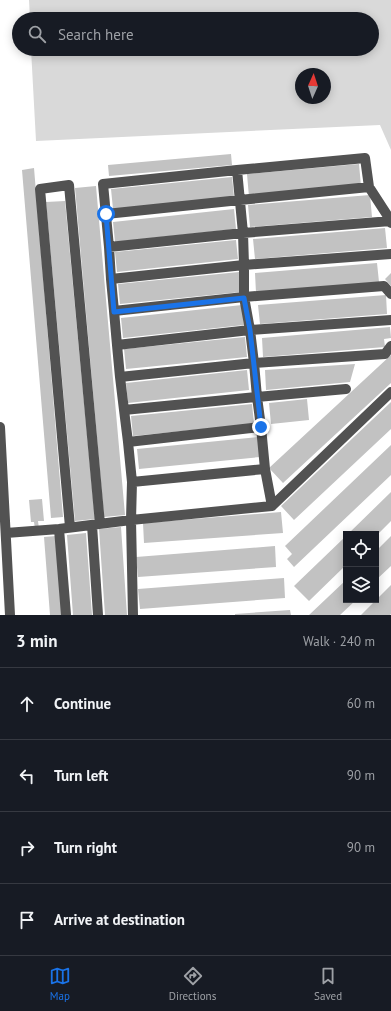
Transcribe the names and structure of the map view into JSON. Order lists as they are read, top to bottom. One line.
{"north":"top","page":{"search":"Search here","heading":["3 min","Walk · 240 m"],"list":[["Continue","60 m"],["Turn left","90 m"],["Turn right","90 m"],"Arrive at destination"],"nav":["Map","Directions","Saved"]}}
